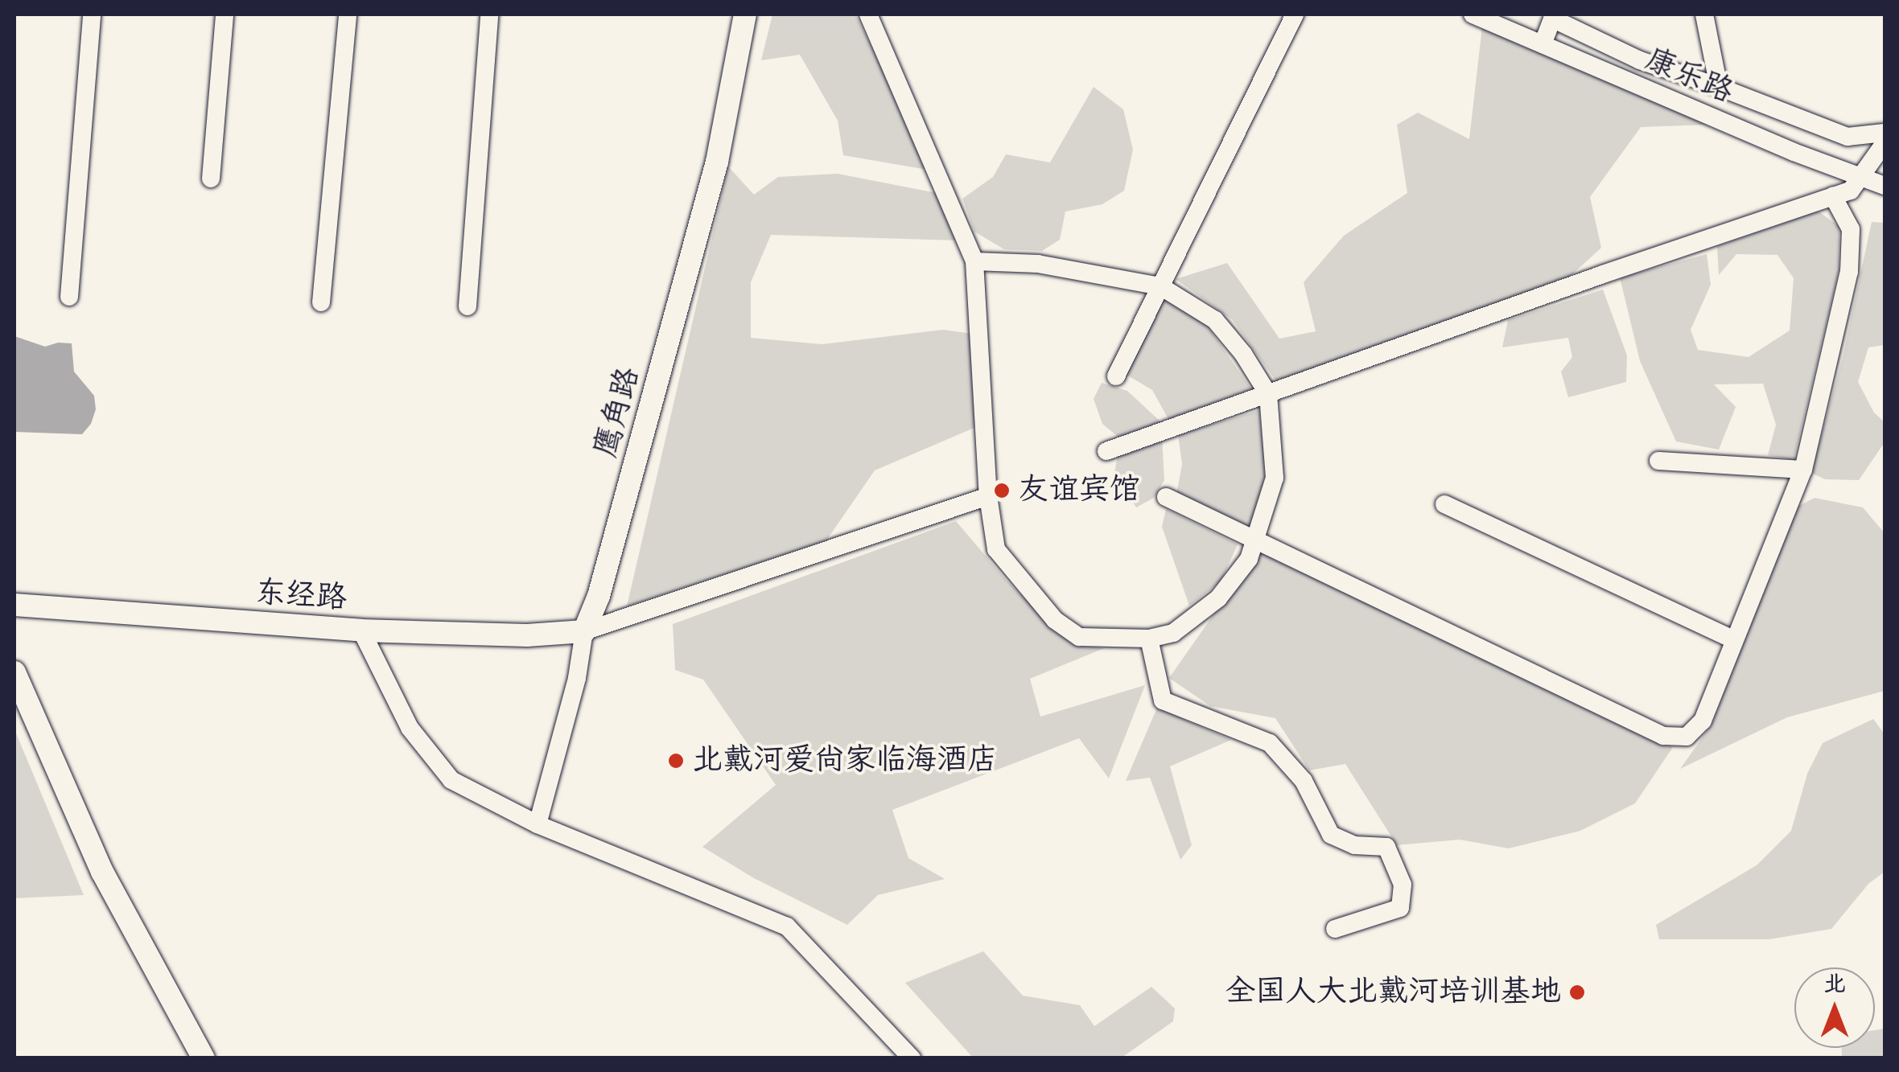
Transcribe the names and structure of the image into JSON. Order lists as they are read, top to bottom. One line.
{"streets":{"main road":["鹰角路","东经路"],"street":["康乐路"]},"crossings":[["鹰角路","东经路"]],"places":["友谊宾馆","北戴河爱尚家临海酒店","全国人大北戴河培训基地"],"north":"top"}
